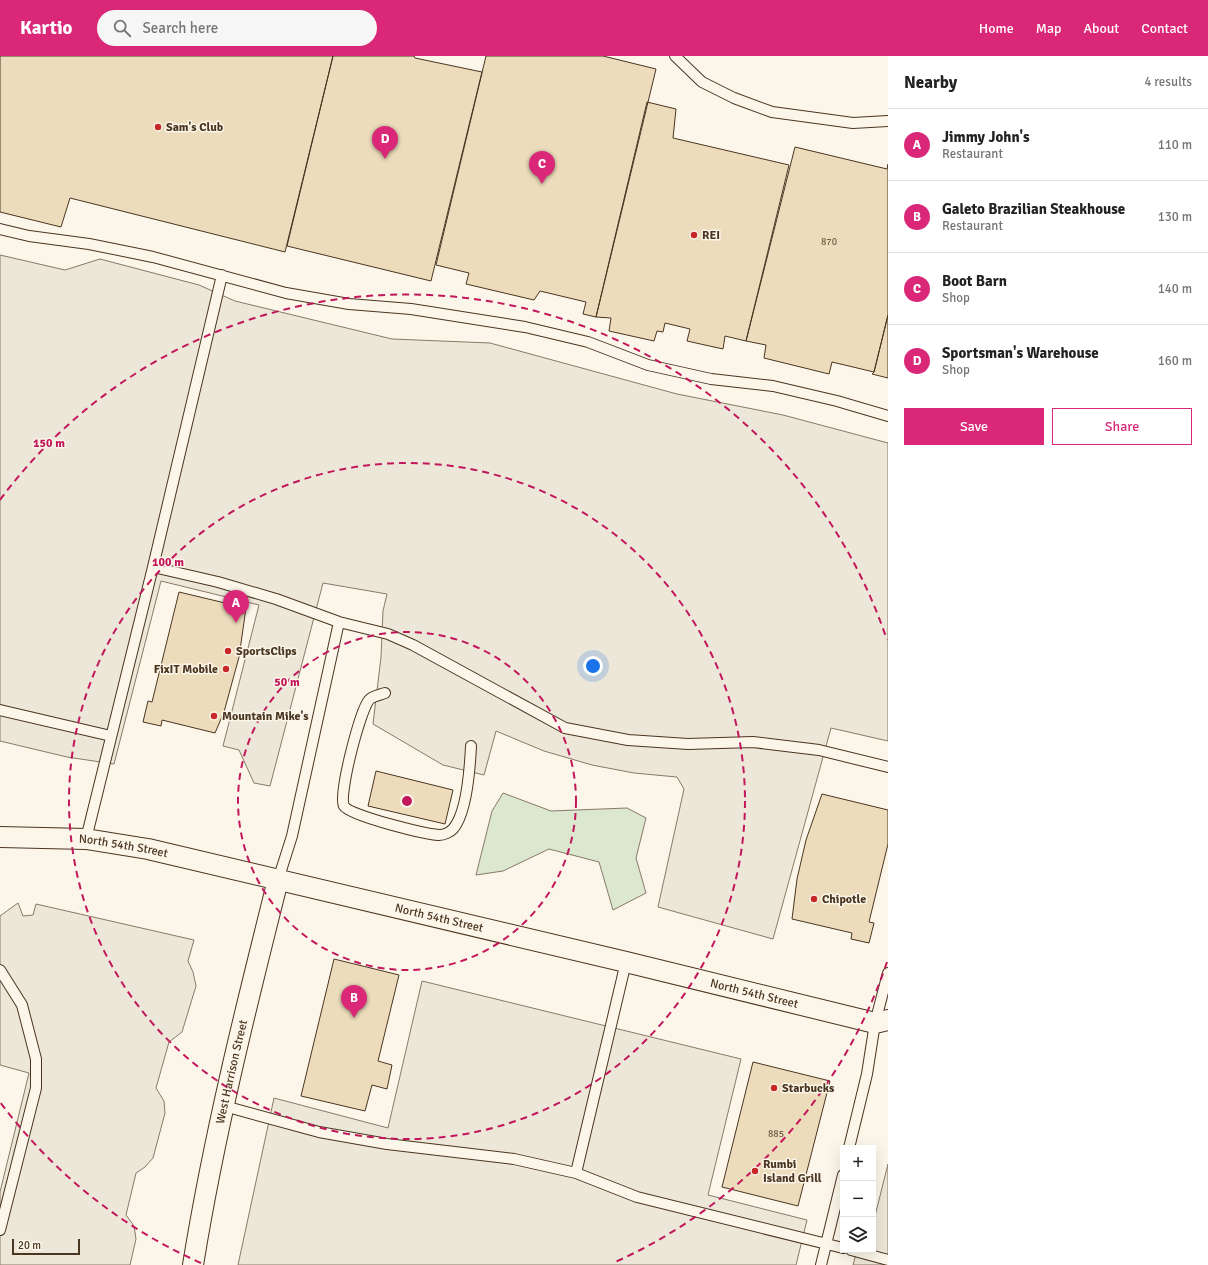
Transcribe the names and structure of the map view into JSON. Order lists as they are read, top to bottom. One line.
{"streets":{"street":["North 54th Street","West Harrison Street"]},"crossings":[["North 54th Street","West Harrison Street"]],"places":["Sam's Club","REI","SportsClips","FixIT Mobile","Mountain Mike's","Chipotle","Starbucks","Rumbi Island Grill"],"house_numbers":["870","885"],"scale_bar":"20 m","page":{"header":"Kartio","search":"Search here","nav":["Home","Map","About","Contact"],"heading":["Nearby","4 results"],"list":[{"mark":"A","name":"Jimmy John's","note":"Restaurant","value":"110 m"},{"mark":"B","name":"Galeto Brazilian Steakhouse","note":"Restaurant","value":"130 m"},{"mark":"C","name":"Boot Barn","note":"Shop","value":"140 m"},{"mark":"D","name":"Sportsman's Warehouse","note":"Shop","value":"160 m"}],"pins":["D","C","A","B"],"buttons":["Save","Share"],"map_buttons":["+","−"],"scale":"20 m"},"rings":["150 m","100 m","50 m"]}
